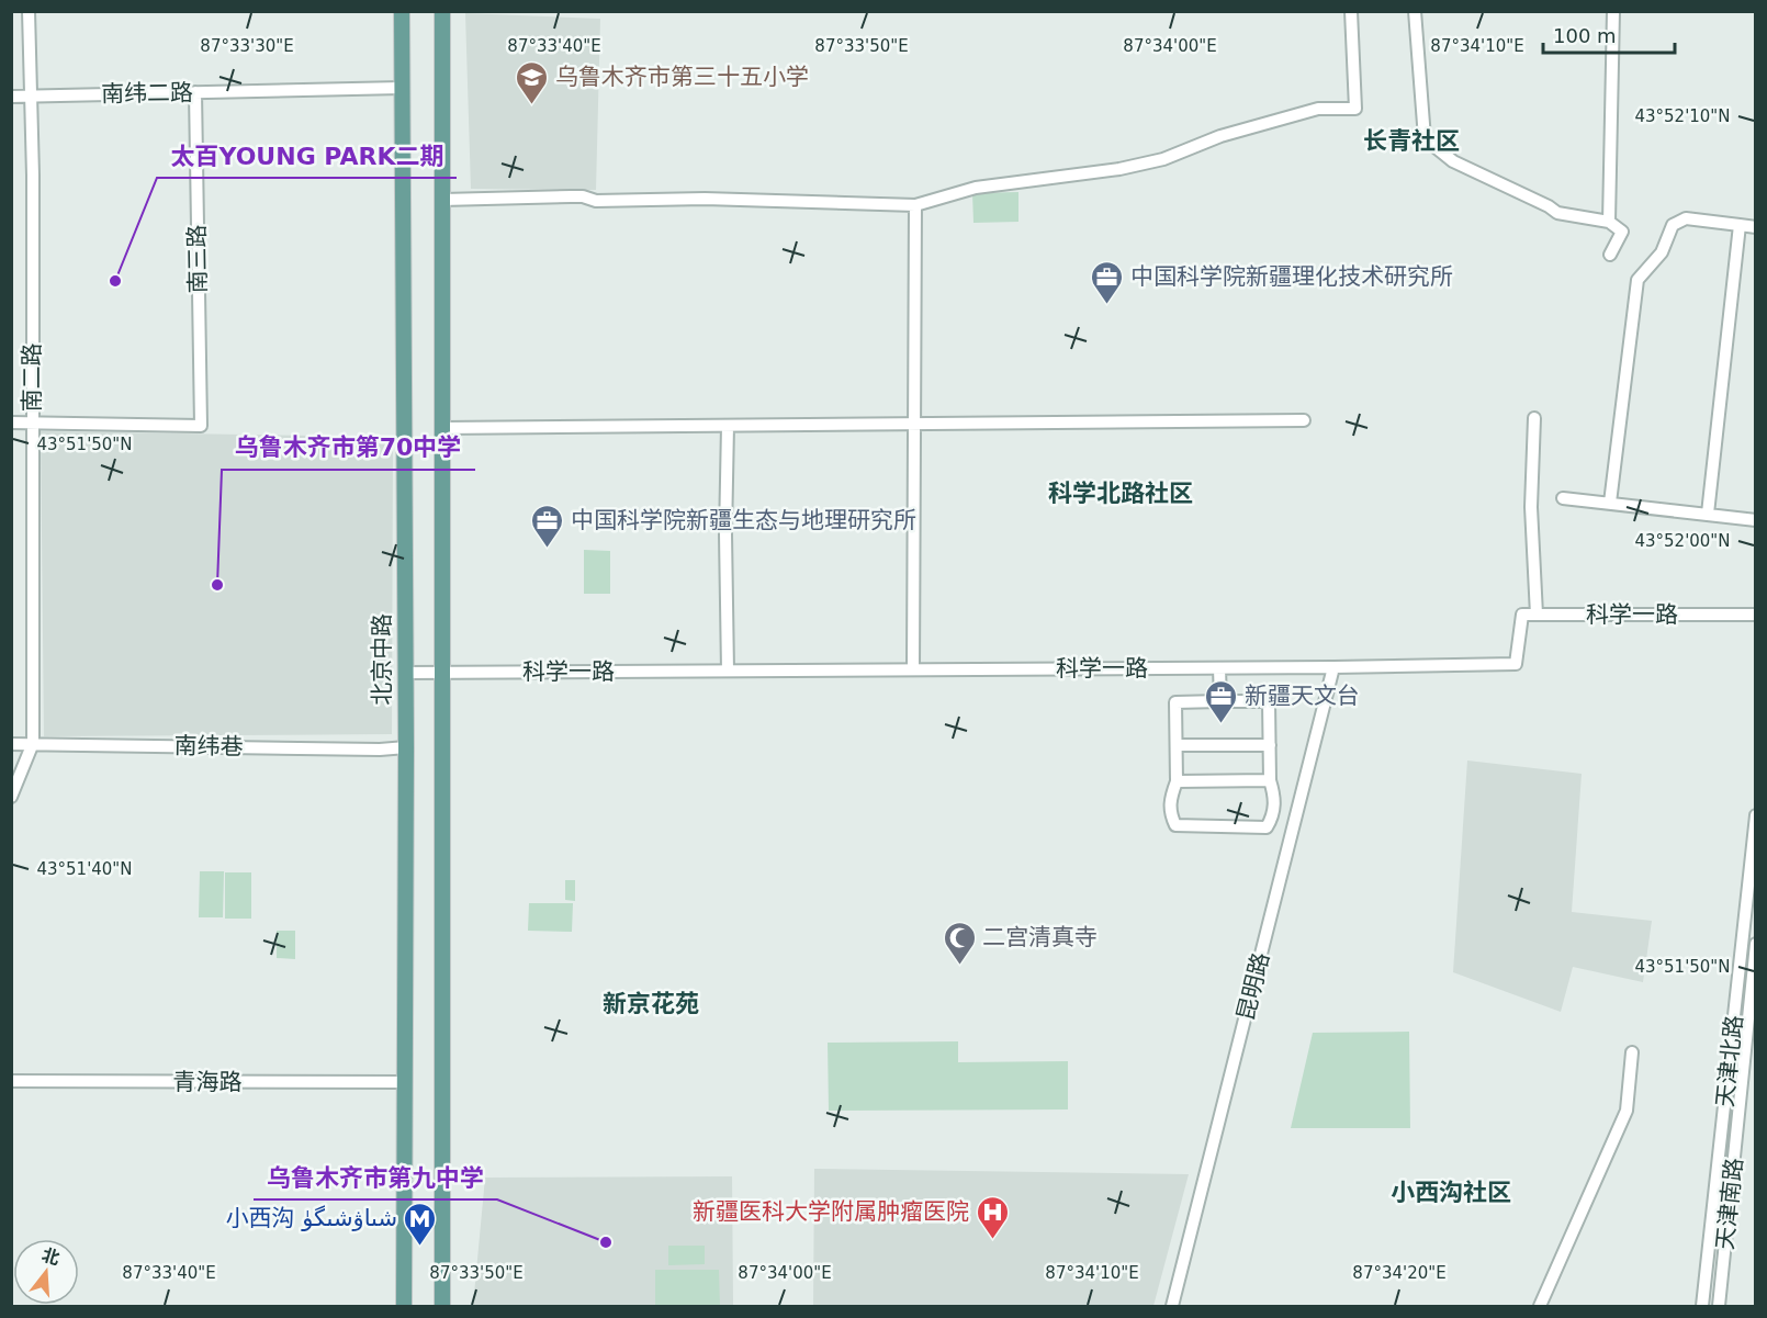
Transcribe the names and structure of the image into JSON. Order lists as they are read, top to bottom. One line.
{"streets":{"main road":["北京中路"],"street":["南纬二路","南三路","南二路","科学一路","南纬巷","昆明路","天津北路","青海路","天津南路"]},"crossings":[["南纬二路","南三路"],["南纬二路","南二路"],["南纬二路","北京中路"],["南三路","南二路"],["南二路","南纬巷"],["科学一路","北京中路"],["科学一路","昆明路"],["北京中路","南纬巷"],["北京中路","青海路"],["天津北路","天津南路"]],"districts":["长青社区","科学北路社区","新京花苑","小西沟社区"],"places":{"school or university":["乌鲁木齐市第三十五小学"],"other":["太百YOUNG PARK二期","乌鲁木齐市第70中学","乌鲁木齐市第九中学"],"office":["中国科学院新疆理化技术研究所","中国科学院新疆生态与地理研究所","新疆天文台"],"mosque":["二宫清真寺"],"hospital":["新疆医科大学附属肿瘤医院"],"metro station":["小西沟 شىاۋشىگۈ"]},"scale_bar":"100 m","north":"top","coordinates":["87°33'30\"E","87°33'40\"E","87°33'50\"E","87°34'00\"E","87°34'10\"E","43°52'10\"N","43°51'50\"N","43°52'00\"N","43°51'40\"N","87°34'20\"E"]}
